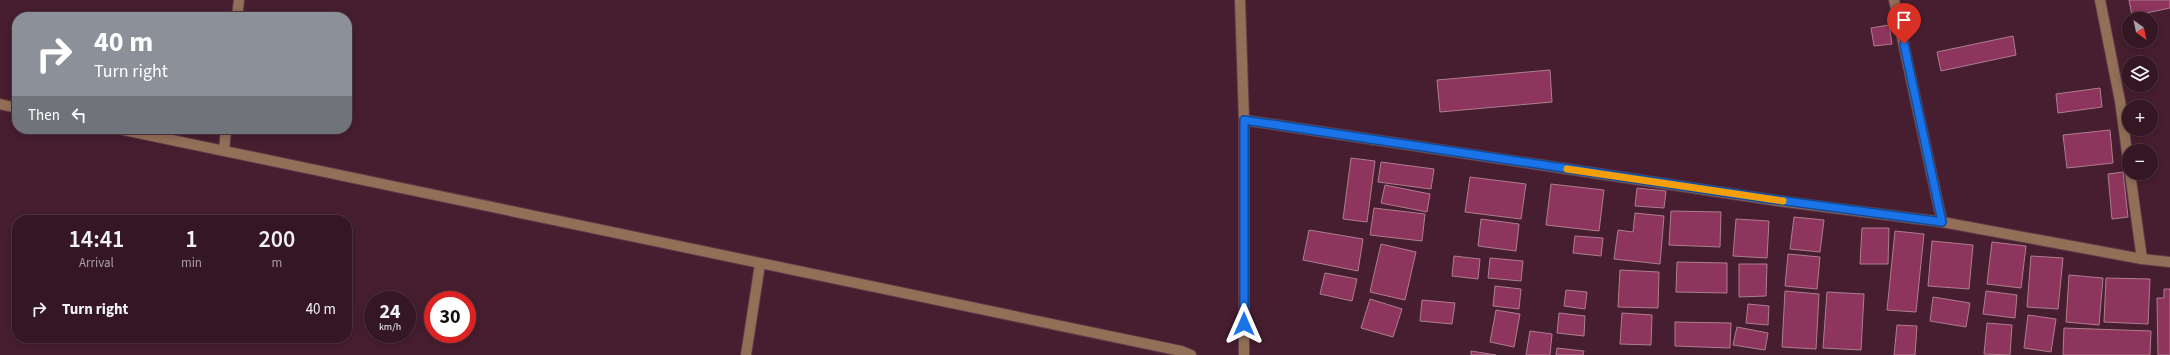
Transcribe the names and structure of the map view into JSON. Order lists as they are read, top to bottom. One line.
{"north":"bottom right","page":{"map_buttons":["+","−"],"turn":["40 m","Turn right"],"then":"Then","eta":["14:41","Arrival","1","min","200","m"],"list":[{"name":"Turn right","value":"40 m"}],"speed":"24 km/h","limit":"30"}}
